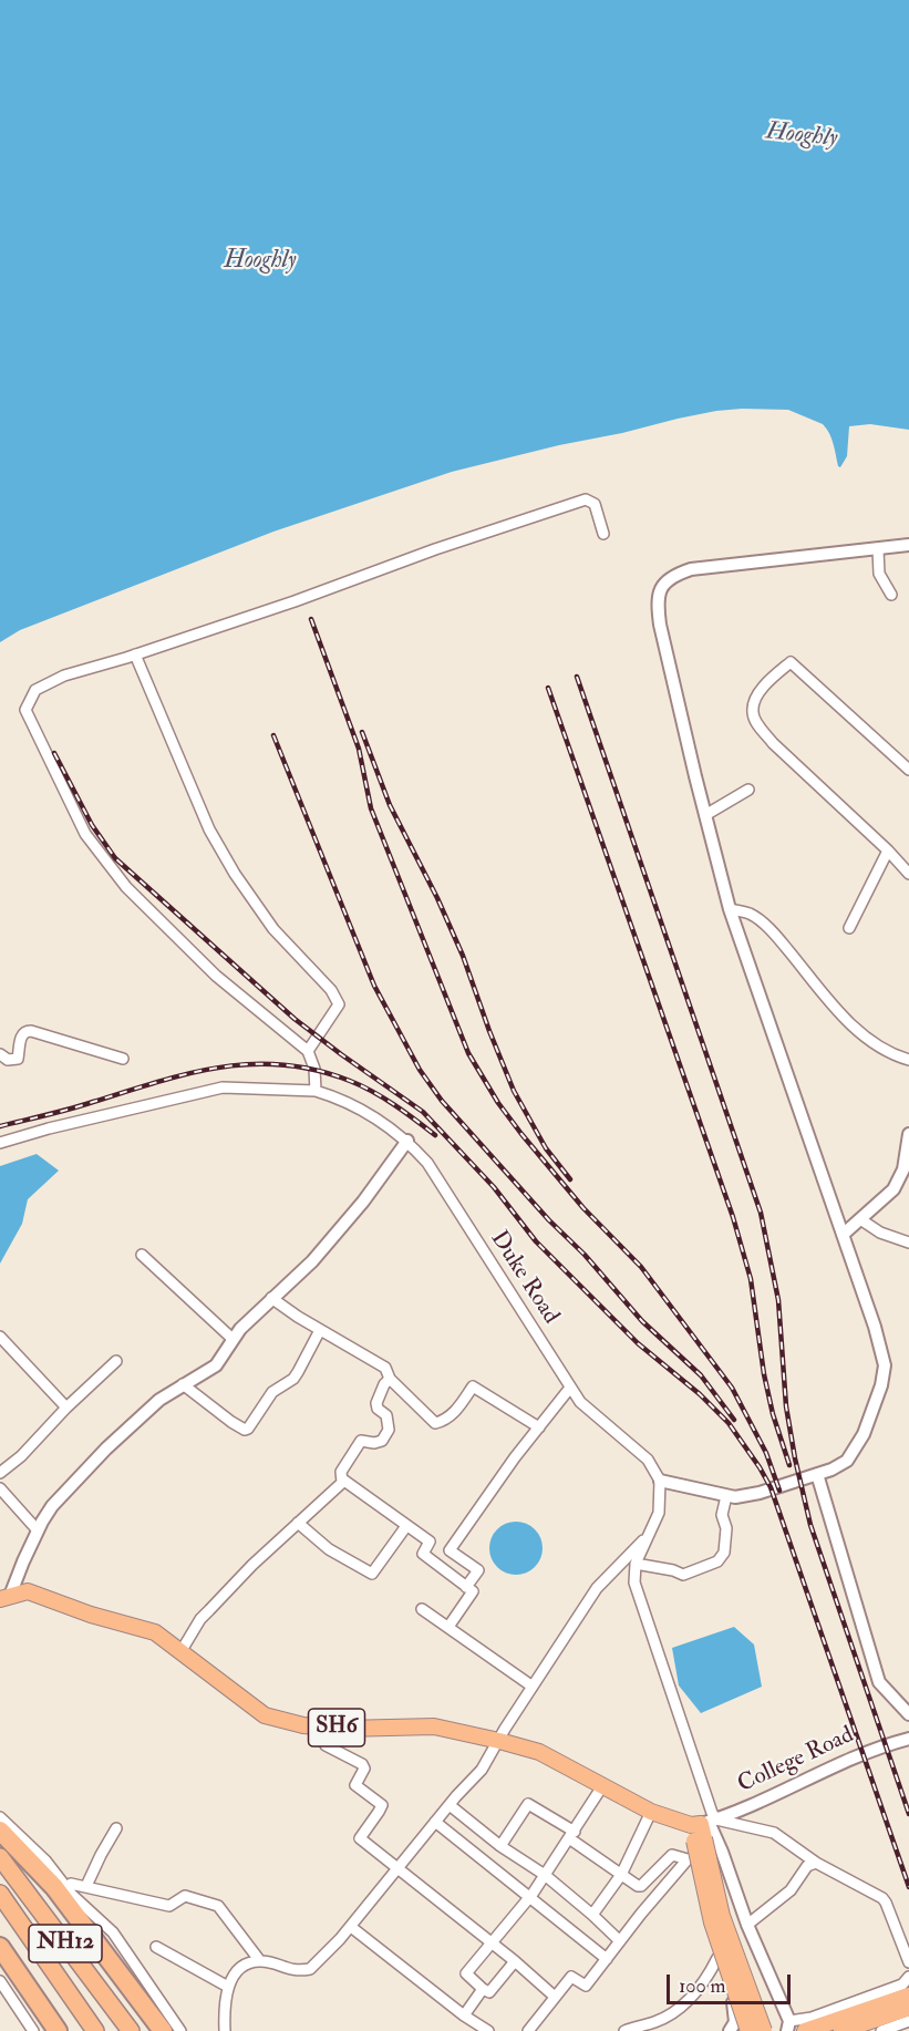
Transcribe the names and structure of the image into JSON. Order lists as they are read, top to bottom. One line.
{"streets":{"highway":["NH12"],"main road":["SH6"],"street":["Duke Road","College Road"]},"crossings":[["SH6","College Road"]],"water":["Hooghly"],"scale_bar":"100 m"}
